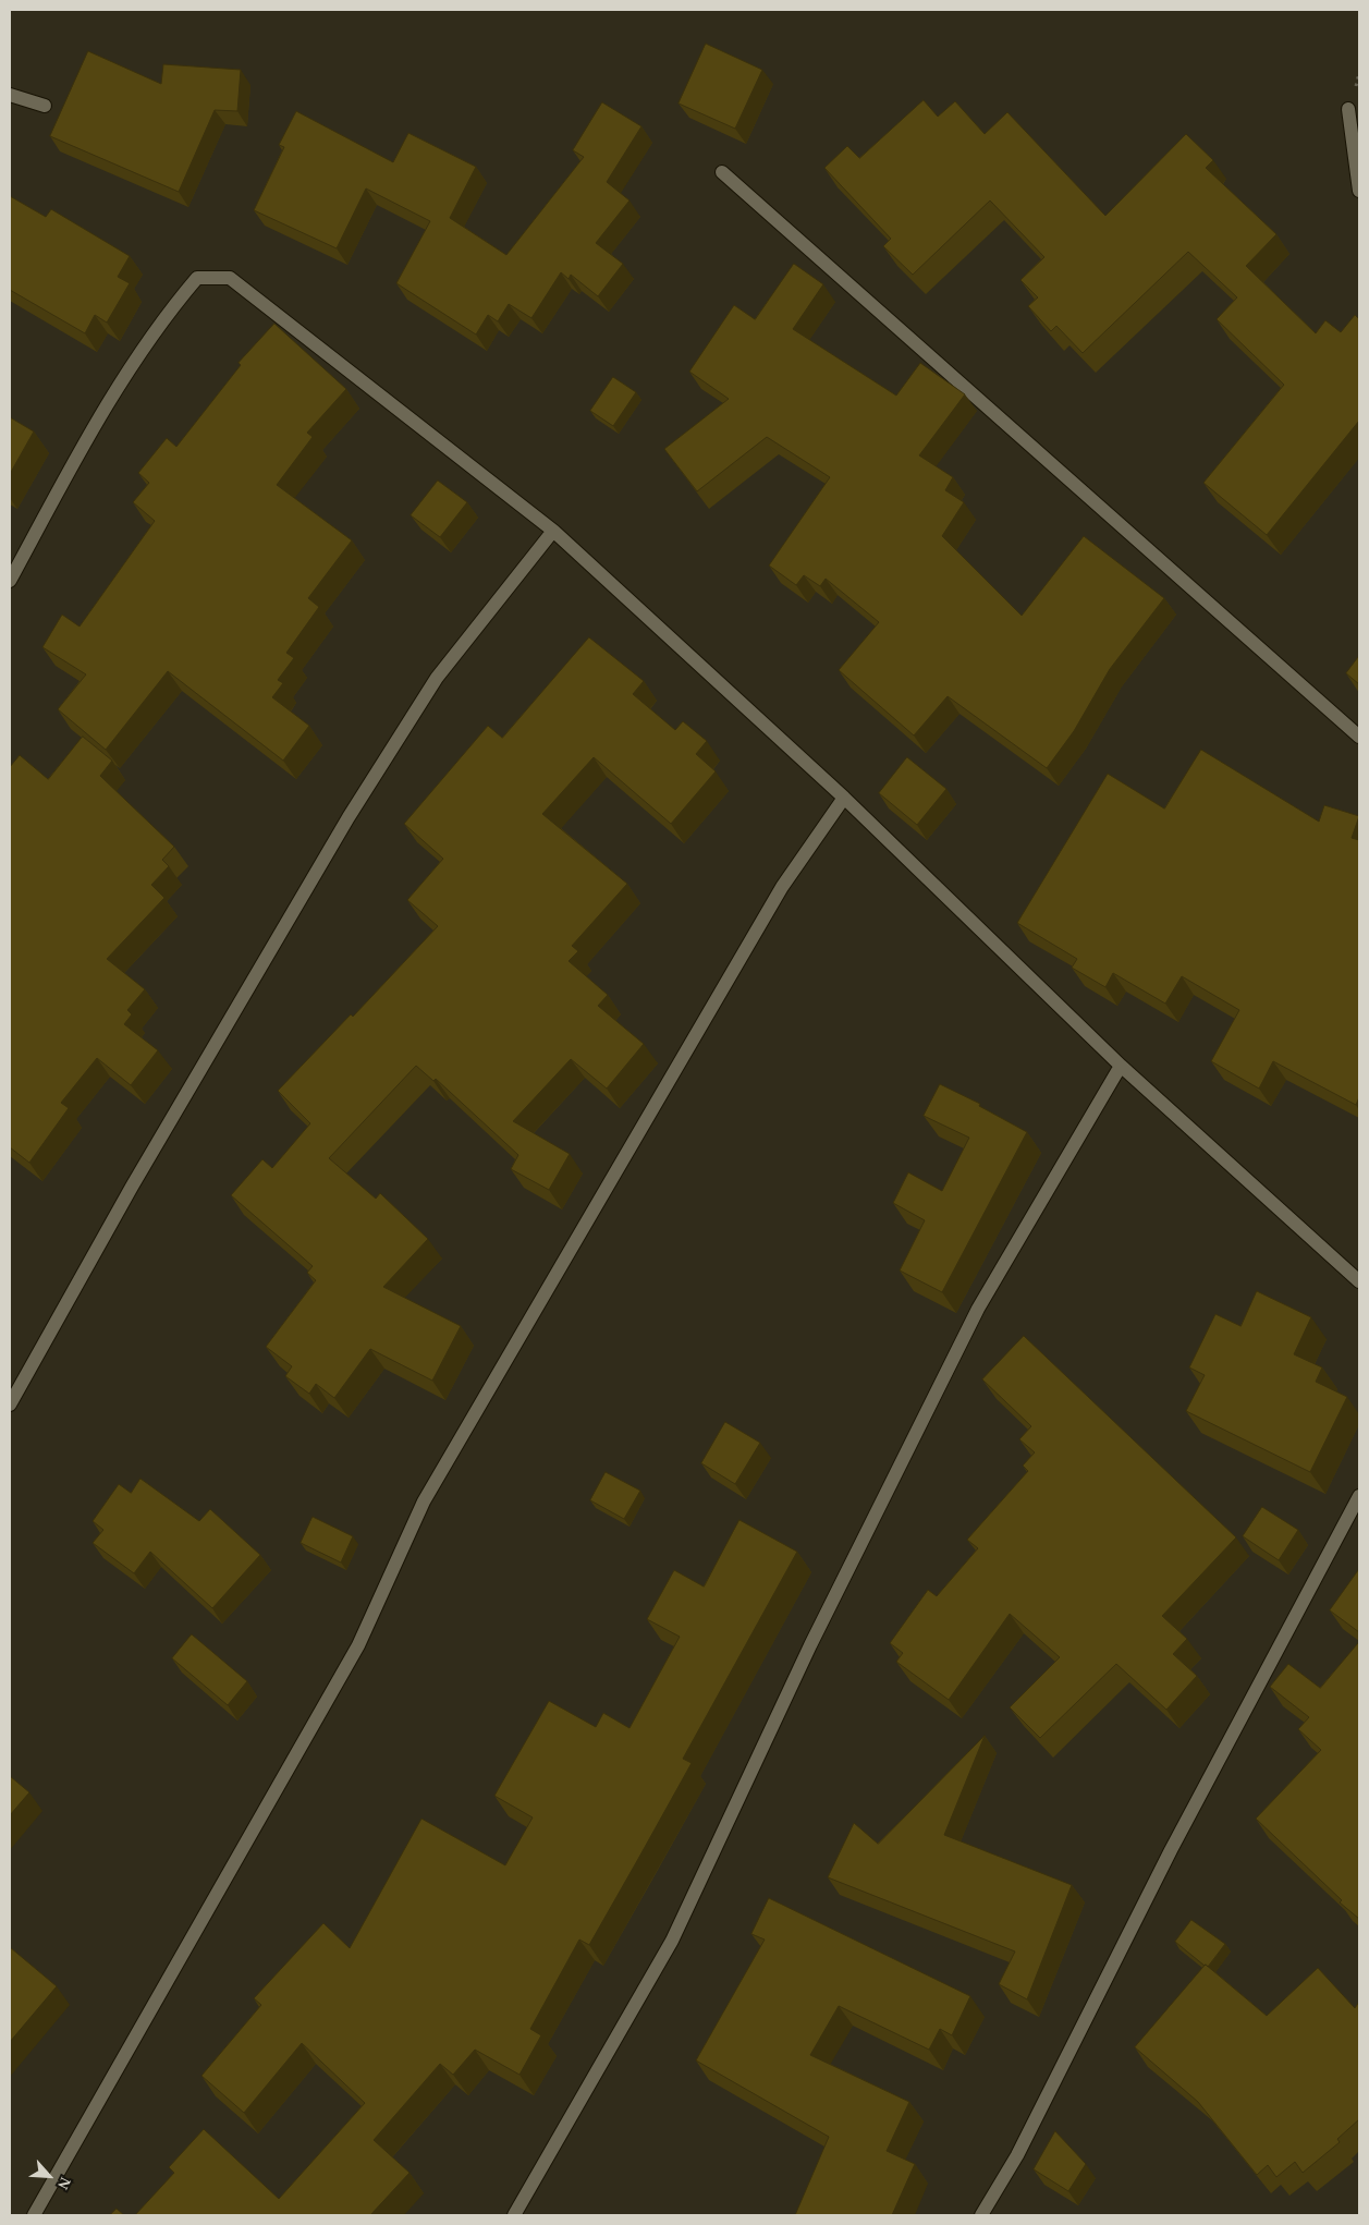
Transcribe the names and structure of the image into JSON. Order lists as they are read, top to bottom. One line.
{"north":"bottom right"}
